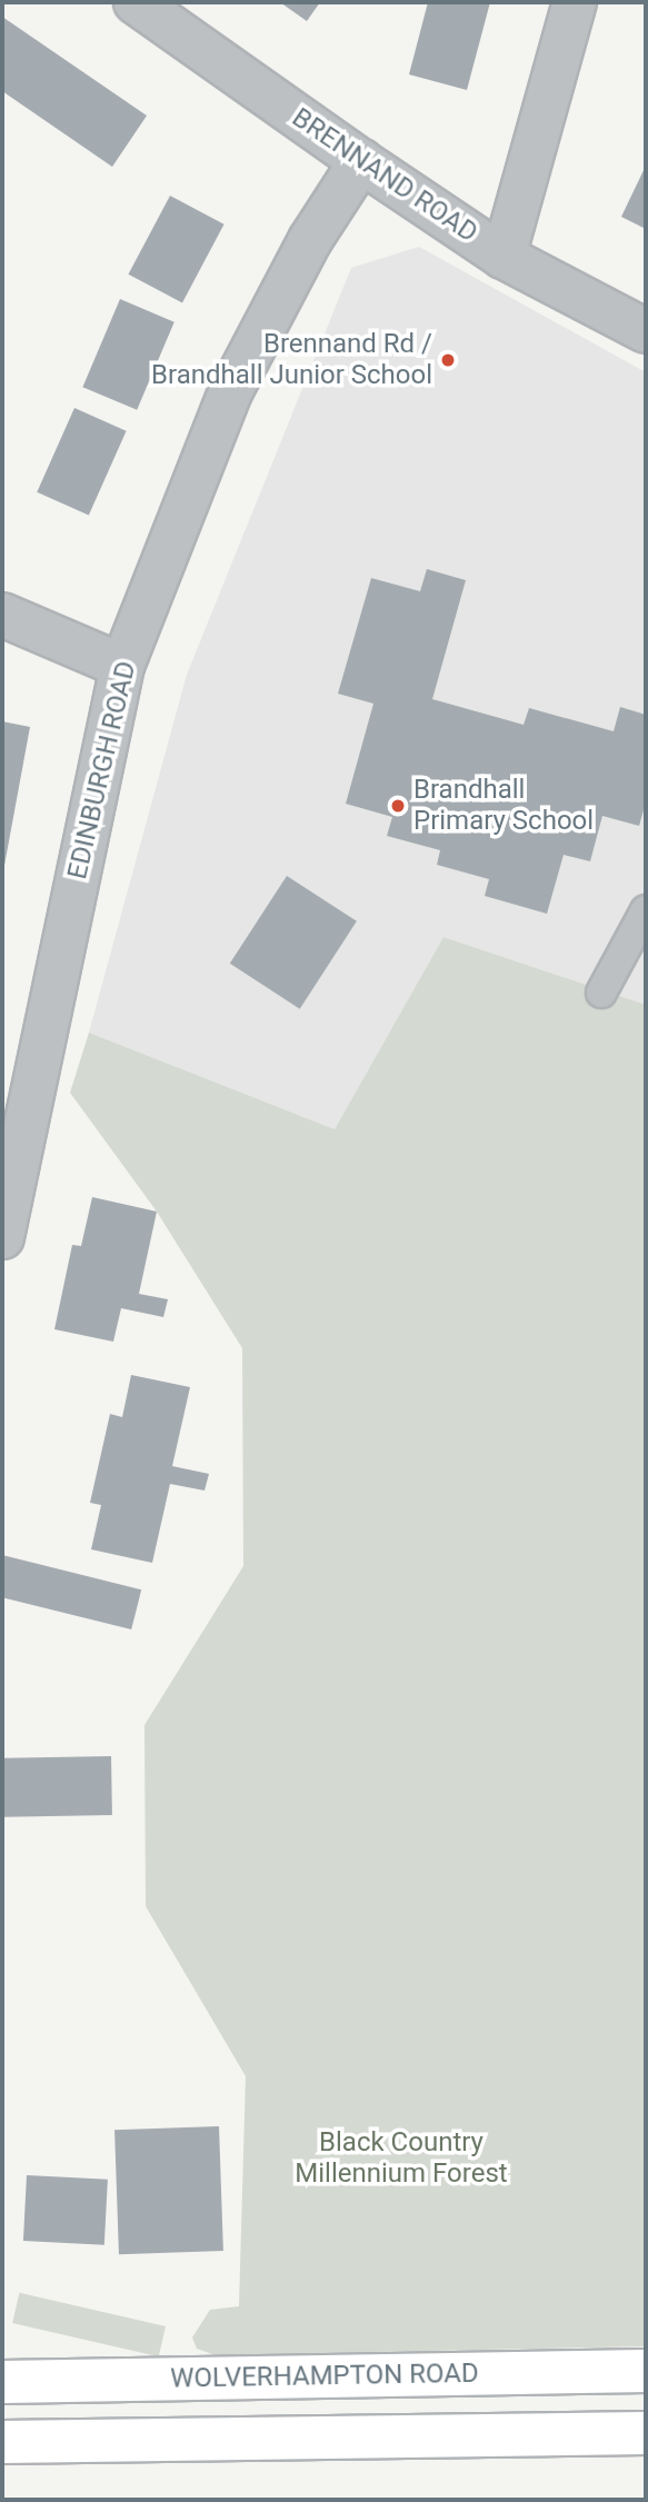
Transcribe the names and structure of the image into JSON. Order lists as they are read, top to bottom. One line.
{"streets":{"highway":["WOLVERHAMPTON ROAD"],"street":["BRENNAND ROAD","EDINBURGH ROAD"]},"crossings":[["BRENNAND ROAD","EDINBURGH ROAD"]],"parks":["Black Country Millennium Forest"],"places":["Brennand Rd / Brandhall Junior School","Brandhall Primary School"]}
